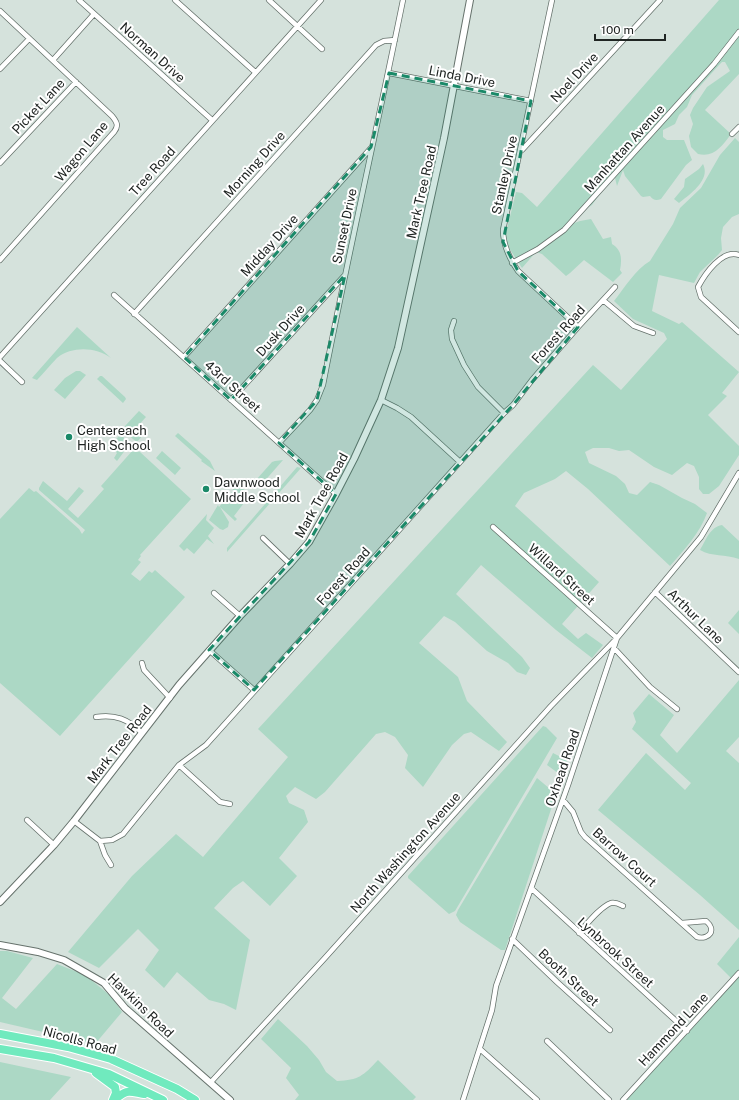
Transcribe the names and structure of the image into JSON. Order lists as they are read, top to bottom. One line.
{"streets":{"highway":["Nicolls Road"],"street":["Norman Drive","Linda Drive","Noel Drive","Picket Lane","Manhattan Avenue","Wagon Lane","Morning Drive","Tree Road","Stanley Drive","Mark Tree Road","Sunset Drive","Midday Drive","Dusk Drive","Forest Road","43rd Street","Willard Street","Arthur Lane","Oxhead Road","North Washington Avenue","Barrow Court","Lynbrook Street","Booth Street","Hawkins Road","Hammond Lane"]},"crossings":[["Norman Drive","Tree Road"],["Linda Drive","Stanley Drive"],["Linda Drive","Mark Tree Road"],["Linda Drive","Sunset Drive"],["Noel Drive","Stanley Drive"],["Picket Lane","Wagon Lane"],["Manhattan Avenue","Stanley Drive"],["Morning Drive","Sunset Drive"],["Morning Drive","43rd Street"],["Stanley Drive","Forest Road"],["Mark Tree Road","43rd Street"],["Sunset Drive","Midday Drive"],["Sunset Drive","Dusk Drive"],["Sunset Drive","43rd Street"],["Midday Drive","43rd Street"],["Dusk Drive","43rd Street"],["Willard Street","Oxhead Road"],["Willard Street","North Washington Avenue"],["Arthur Lane","Oxhead Road"],["Oxhead Road","North Washington Avenue"],["Oxhead Road","Barrow Court"],["Oxhead Road","Lynbrook Street"],["Oxhead Road","Booth Street"],["North Washington Avenue","Hawkins Road"],["Lynbrook Street","Hammond Lane"]],"places":["Centereach High School","Dawnwood Middle School"],"scale_bar":"100 m"}
